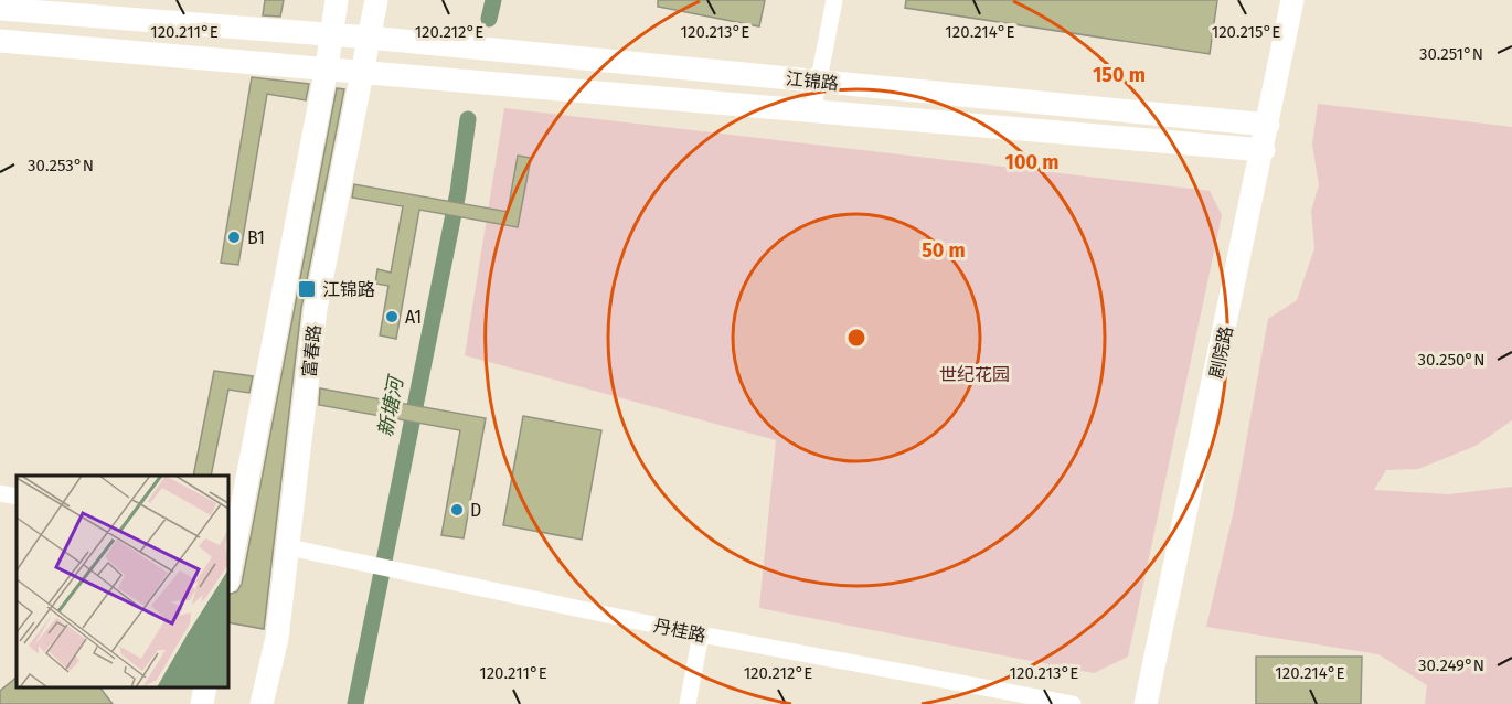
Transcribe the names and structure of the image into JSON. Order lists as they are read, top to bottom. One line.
{"streets":{"street":["江锦路","富春路","剧院路","丹桂路"]},"crossings":[["江锦路","富春路"],["江锦路","剧院路"],["富春路","丹桂路"]],"water":["新塘河"],"parks":["世纪花园"],"places":{"other":["B1","A1","D"],"transit":["江锦路"]},"coordinates":["120.211°E","120.212°E","120.213°E","120.214°E","120.215°E","30.251°N","30.253°N","30.250°N","30.249°N"],"rings":["150 m","100 m","50 m"]}
